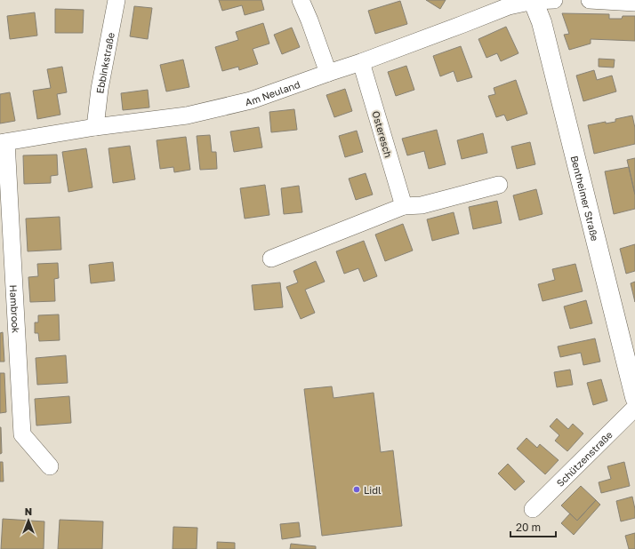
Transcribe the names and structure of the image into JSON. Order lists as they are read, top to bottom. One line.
{"streets":{"street":["Ebbinkstraße","Am Neuland","Osteresch","Bentheimer Straße","Hambrook","Schützenstraße"]},"crossings":[["Ebbinkstraße","Am Neuland"],["Am Neuland","Osteresch"],["Am Neuland","Bentheimer Straße"],["Am Neuland","Hambrook"]],"places":["Lidl"],"scale_bar":"20 m","north":"top"}
